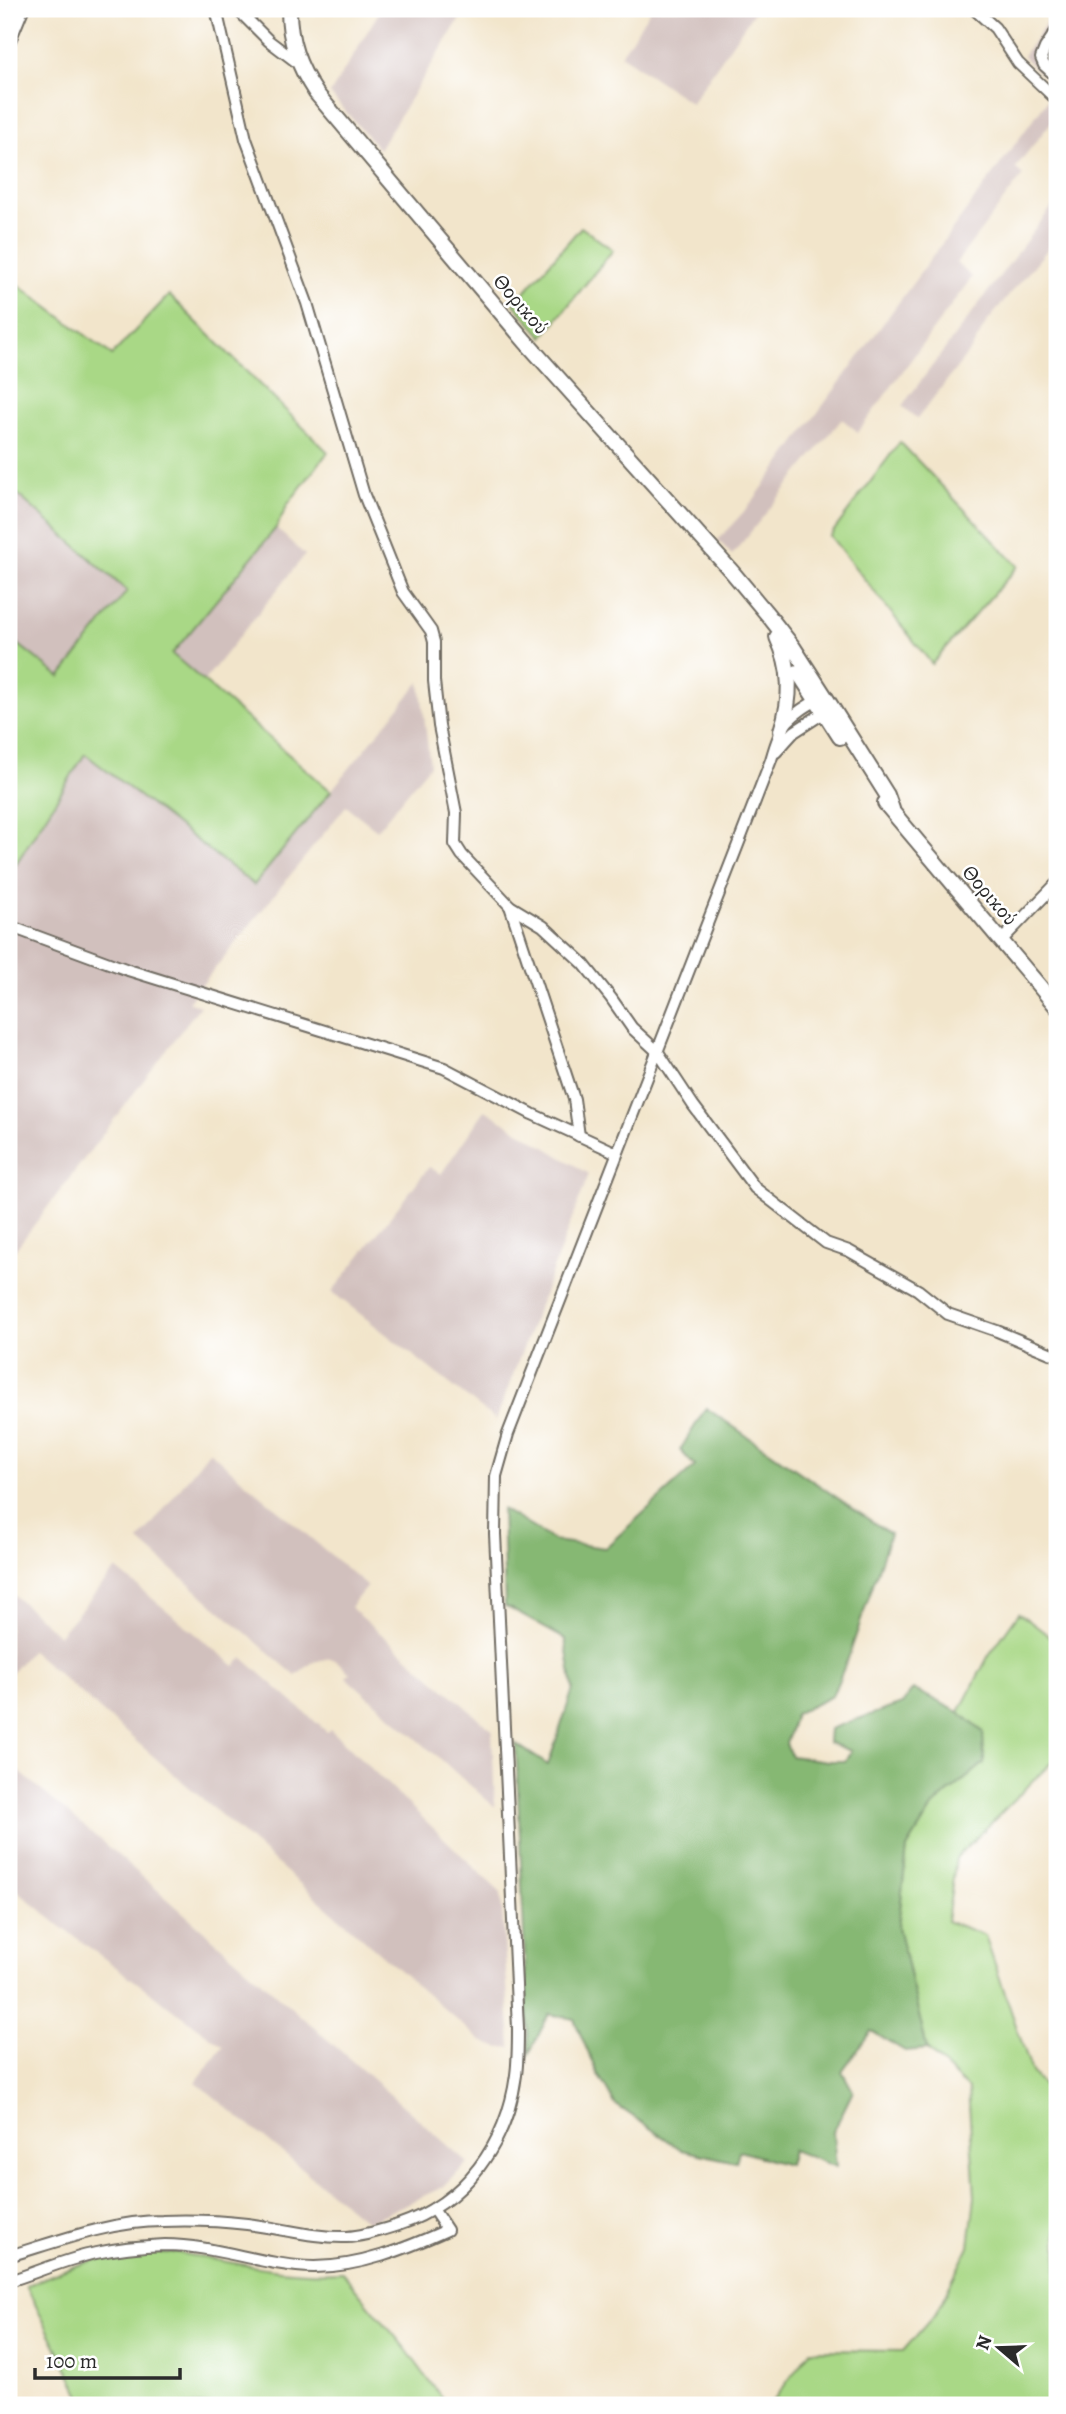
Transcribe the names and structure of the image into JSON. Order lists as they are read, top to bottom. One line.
{"streets":{"main road":["Θορικού"]},"scale_bar":"100 m","north":"left"}
